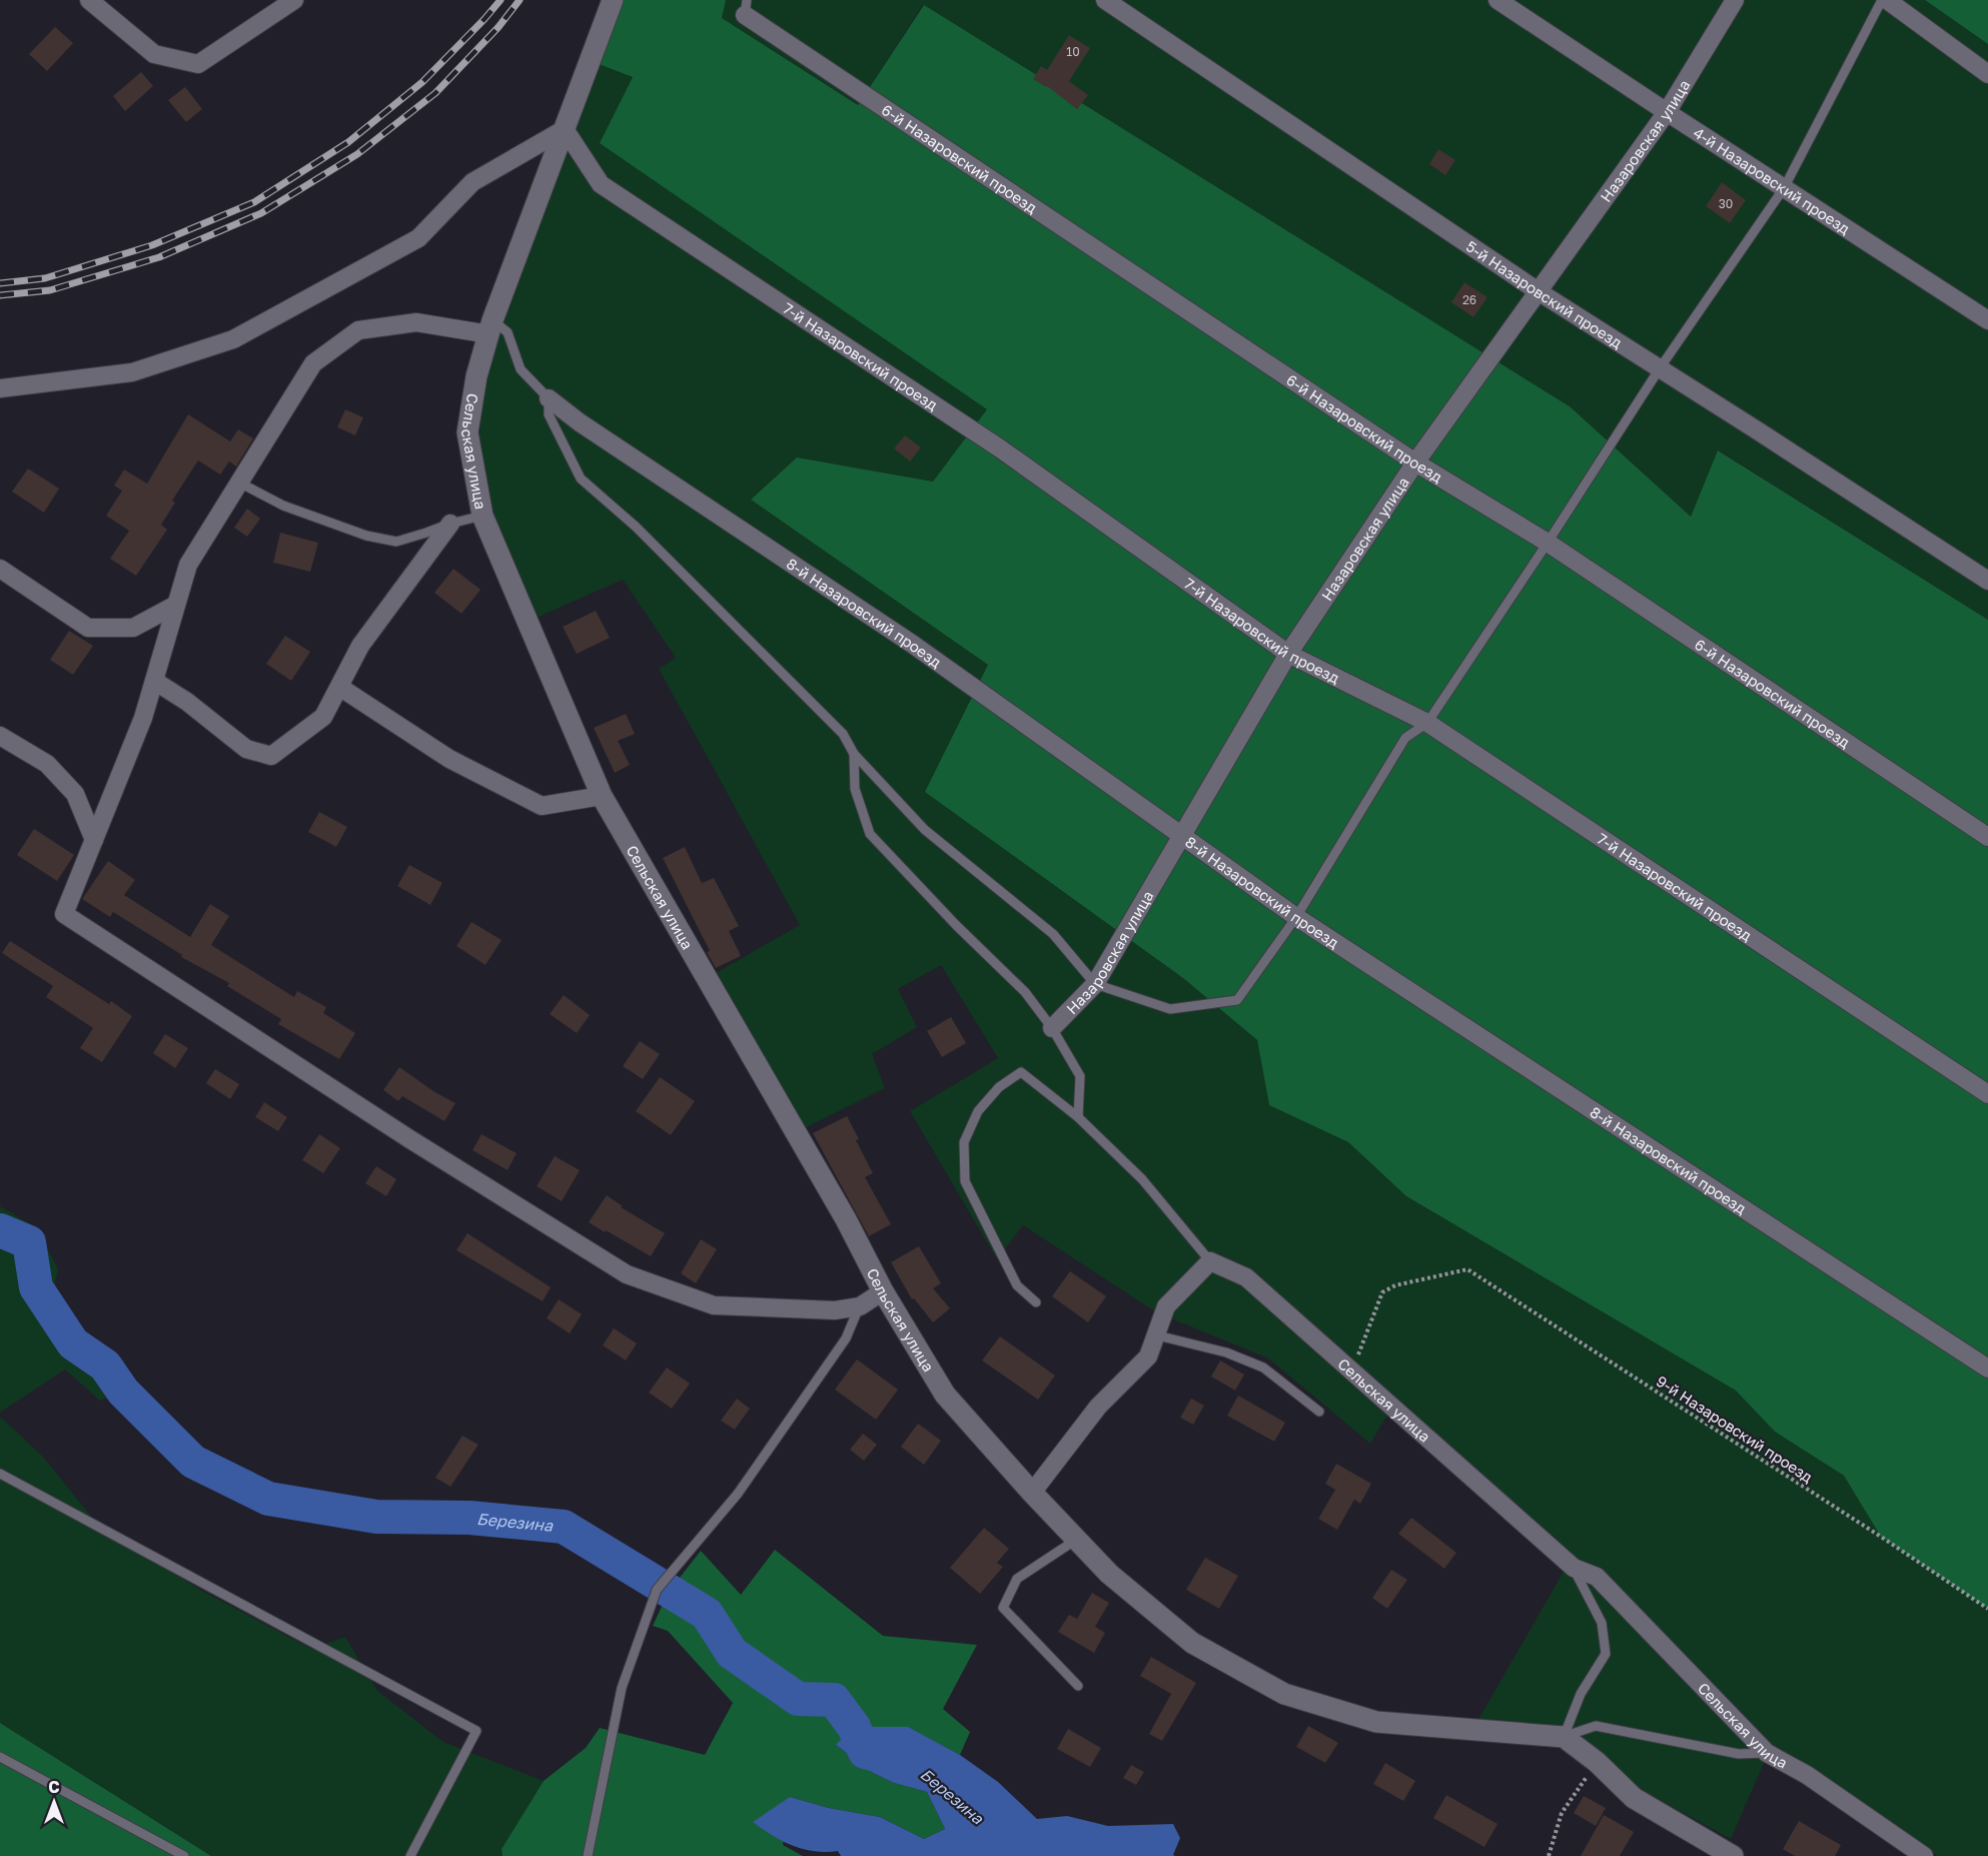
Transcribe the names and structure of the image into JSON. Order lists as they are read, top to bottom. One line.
{"streets":{"street":["Назаровская улица","6-й Назаровский проезд","4-й Назаровский проезд","5-й Назаровский проезд","7-й Назаровский проезд","Сельская улица","8-й Назаровский проезд"],"path":["9-й Назаровский проезд"]},"crossings":[["Назаровская улица","6-й Назаровский проезд"],["Назаровская улица","4-й Назаровский проезд"],["Назаровская улица","5-й Назаровский проезд"],["Назаровская улица","7-й Назаровский проезд"],["Назаровская улица","8-й Назаровский проезд"],["7-й Назаровский проезд","Сельская улица"],["Сельская улица","9-й Назаровский проезд"]],"water":["Березина"],"house_numbers":["10","30","26"],"north":"top"}
